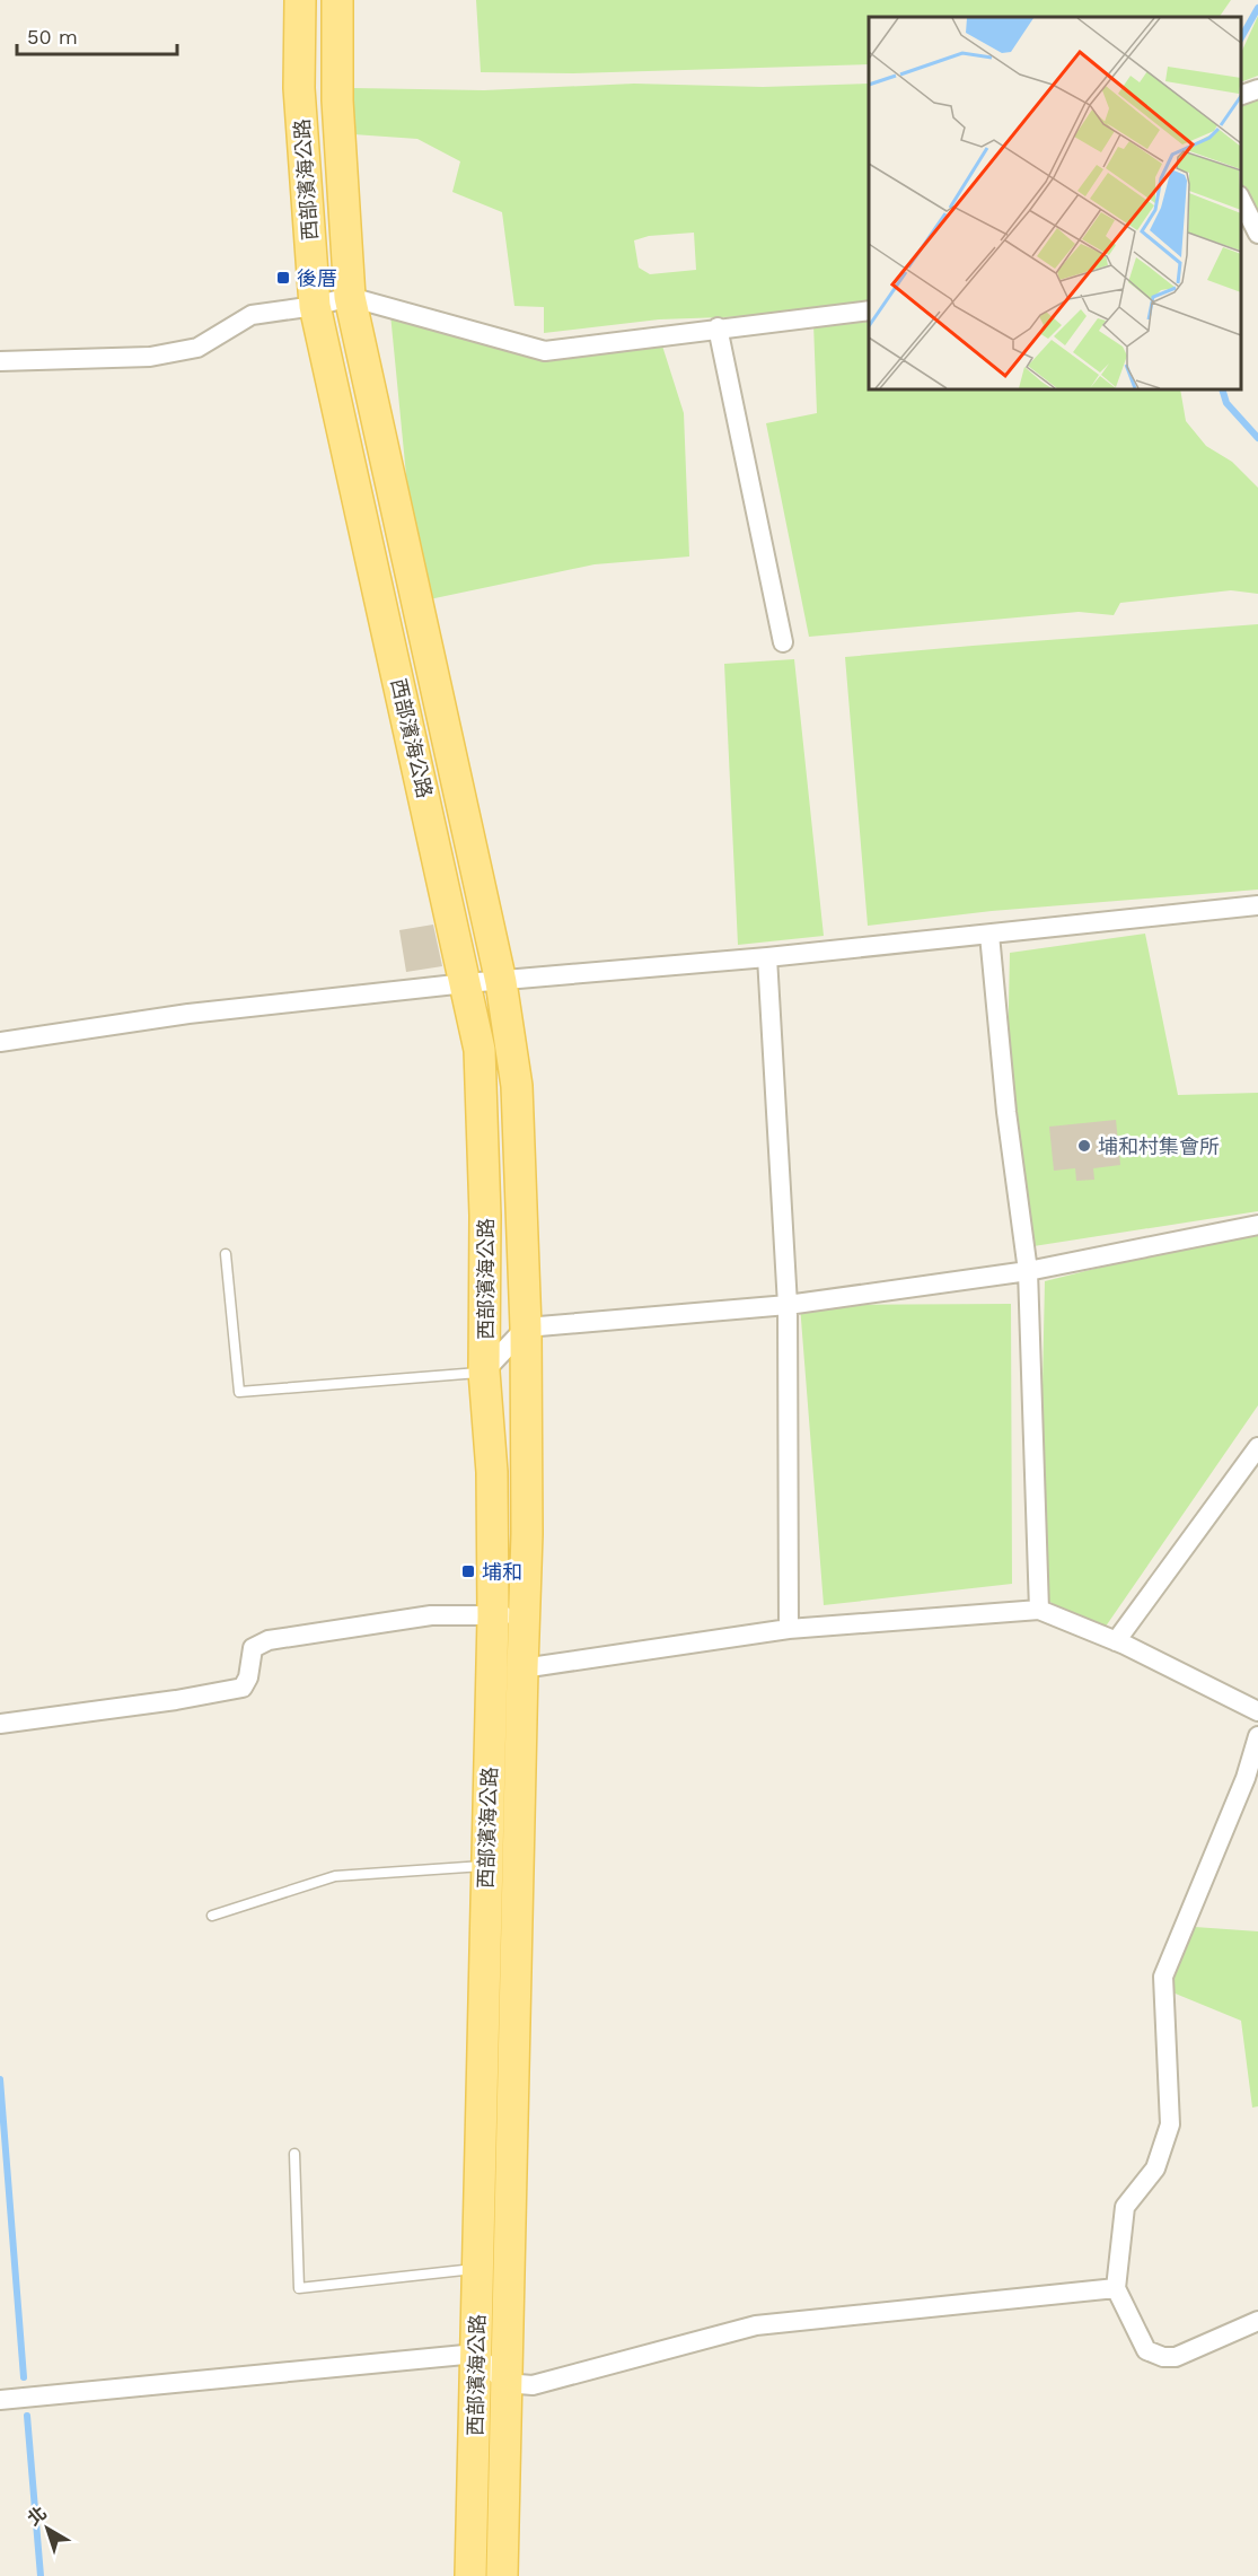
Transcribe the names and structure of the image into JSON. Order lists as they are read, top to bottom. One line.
{"streets":{"main road":["西部濱海公路"]},"places":{"transit":["後厝","埔和"],"other":["埔和村集會所"]},"scale_bar":"50 m","north":"top left"}
